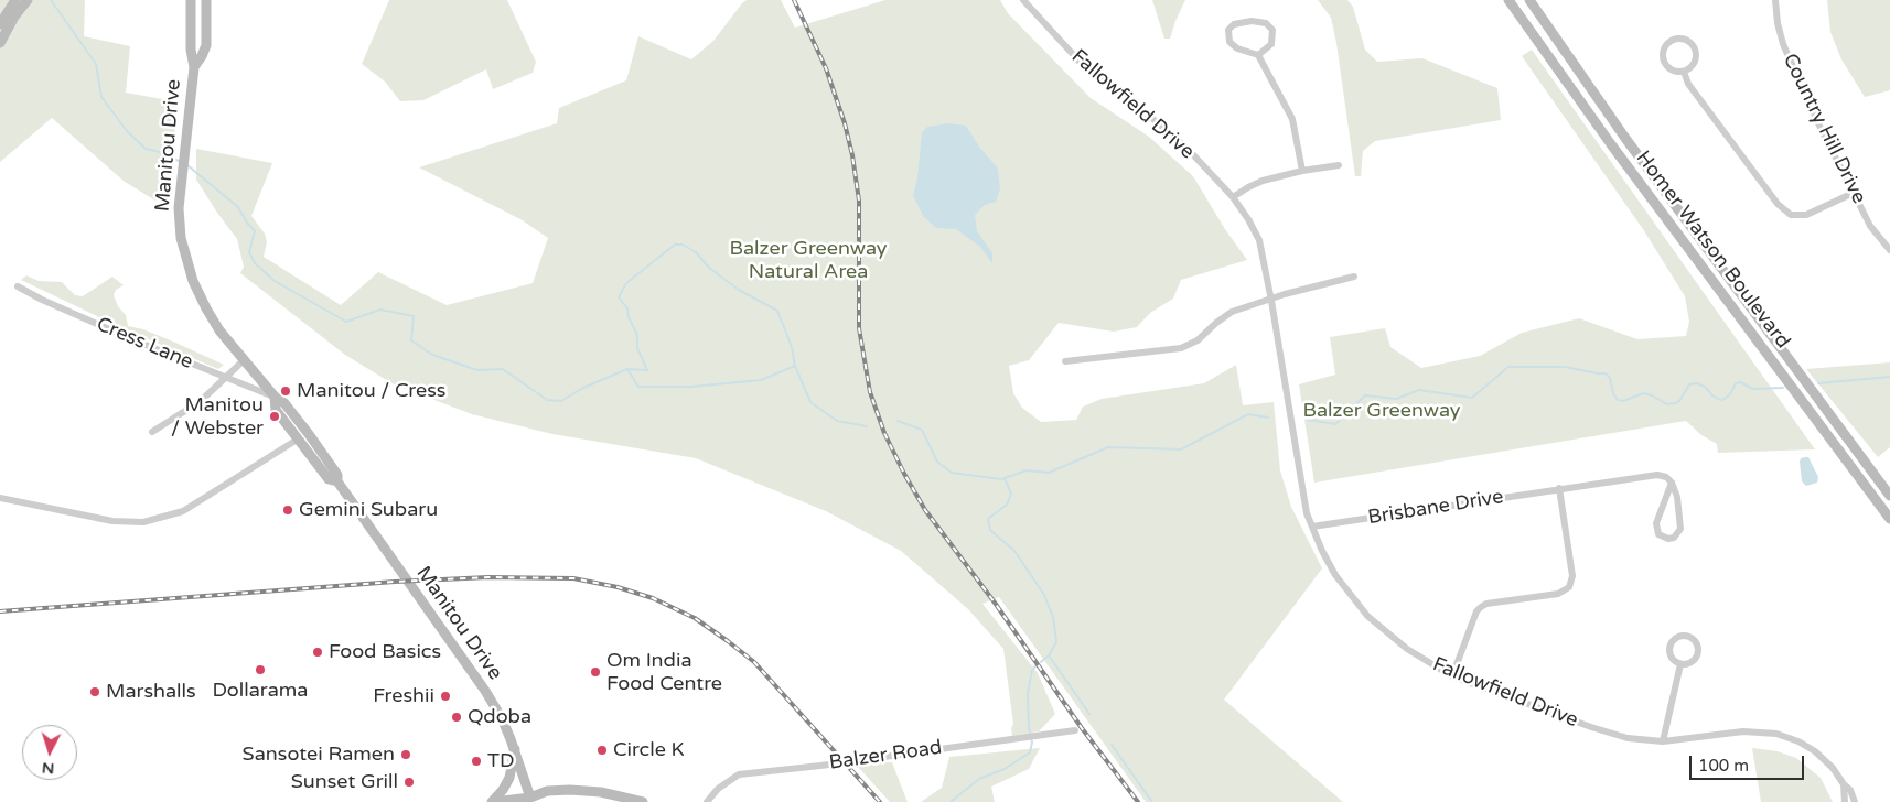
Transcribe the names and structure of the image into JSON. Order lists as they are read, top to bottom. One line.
{"streets":{"main road":["Manitou Drive","Homer Watson Boulevard"],"street":["Fallowfield Drive","Country Hill Drive","Cress Lane","Brisbane Drive","Balzer Road"]},"crossings":[["Fallowfield Drive","Brisbane Drive"],["Manitou Drive","Cress Lane"]],"parks":["Balzer Greenway Natural Area","Balzer Greenway"],"places":["Manitou / Cress","Manitou / Webster","Gemini Subaru","Food Basics","Dollarama","Om India Food Centre","Marshalls","Freshii","Qdoba","Circle K","Sansotei Ramen","TD","Sunset Grill"],"scale_bar":"100 m","north":"bottom"}
